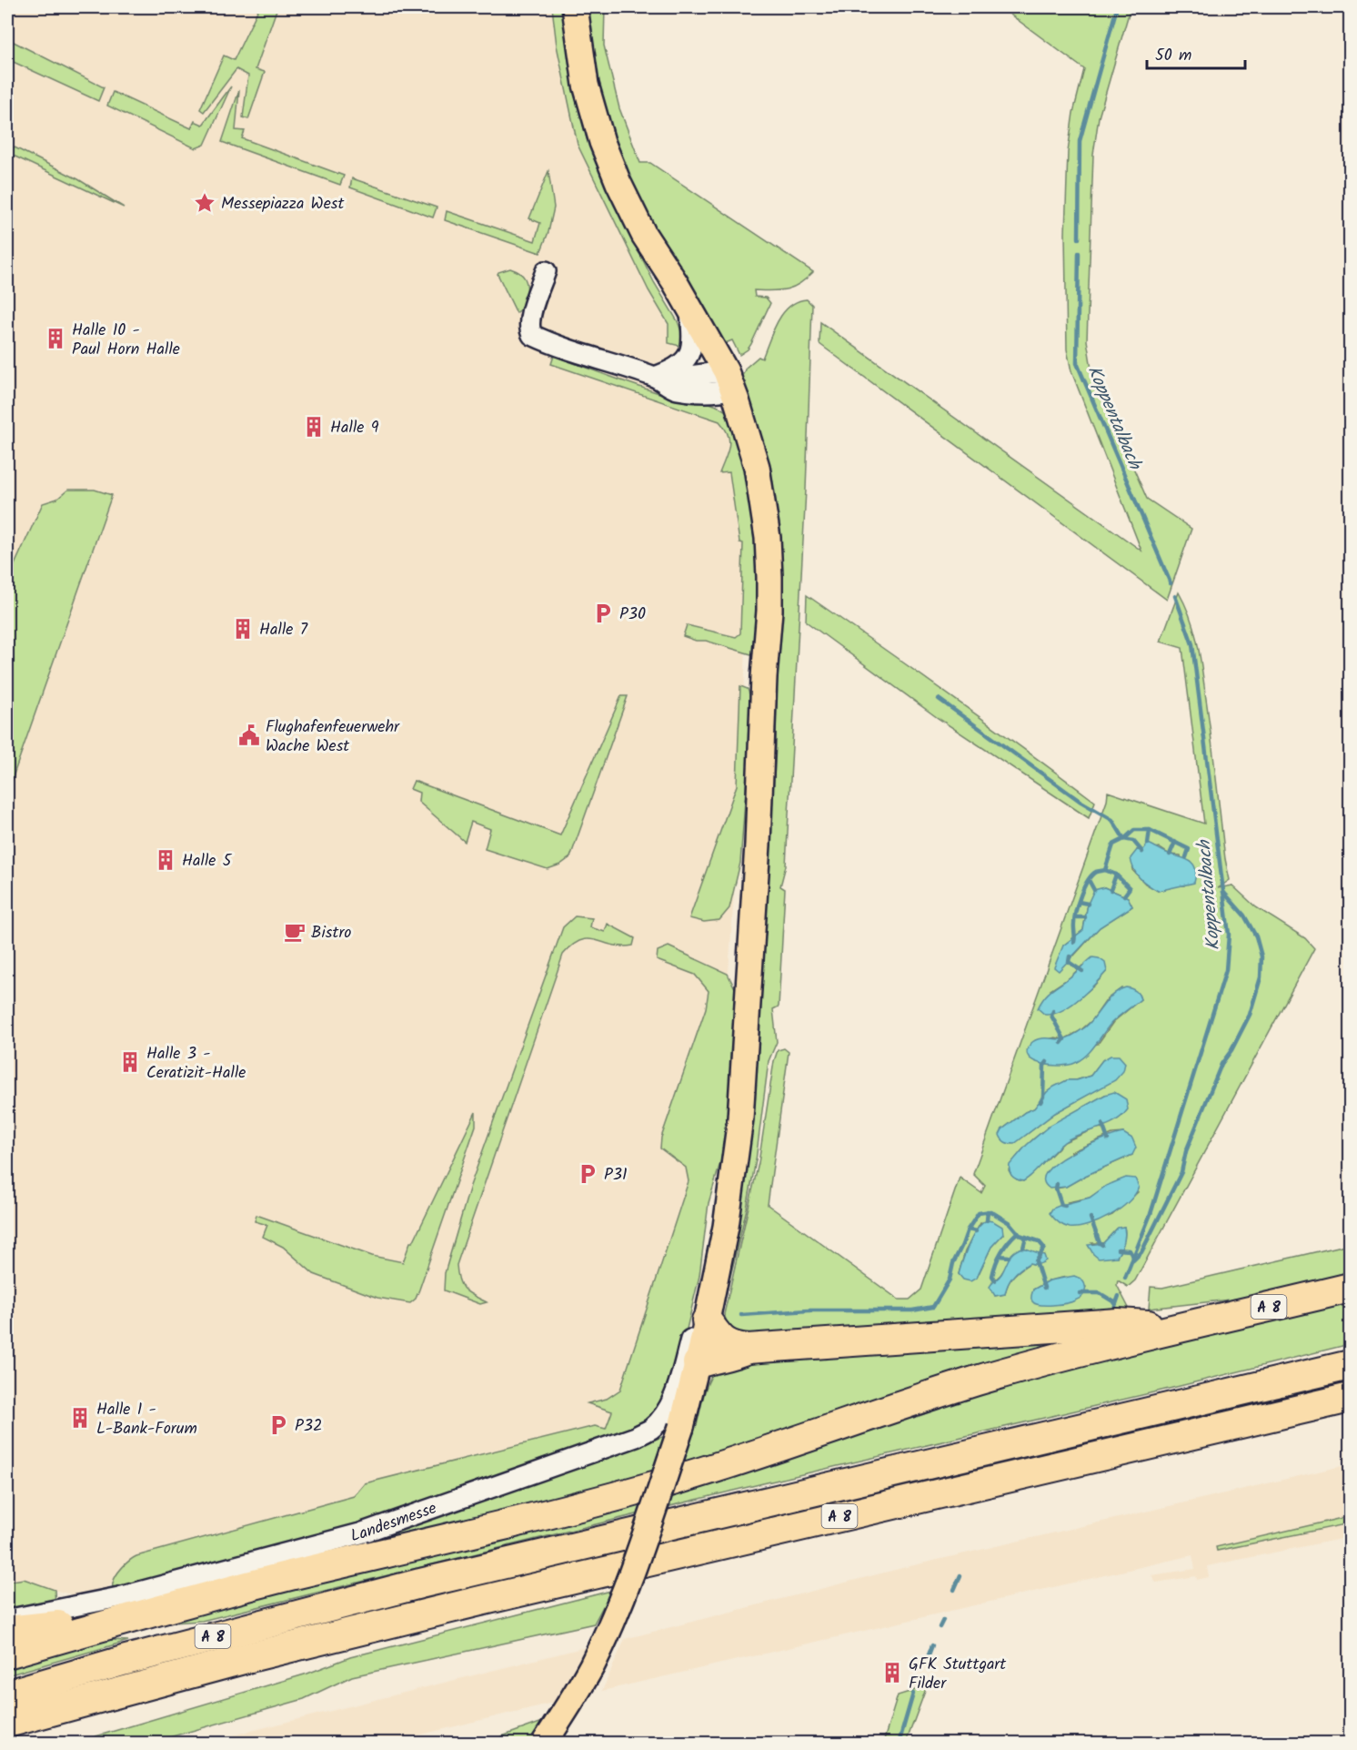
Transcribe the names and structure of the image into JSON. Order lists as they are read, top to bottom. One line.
{"streets":{"highway":["A 8"],"street":["Landesmesse"]},"water":["Koppentalbach"],"places":{"place":["Messepiazza West"],"building":["Halle 10 - Paul Horn Halle","Halle 9","Halle 7","Halle 5","Halle 3 - Ceratizit-Halle","Halle 1 - L-Bank-Forum","GFK Stuttgart Filder"],"parking":["P30","P31","P32"],"public building":["Flughafenfeuerwehr Wache West"],"cafe":["Bistro"]},"scale_bar":"50 m"}
